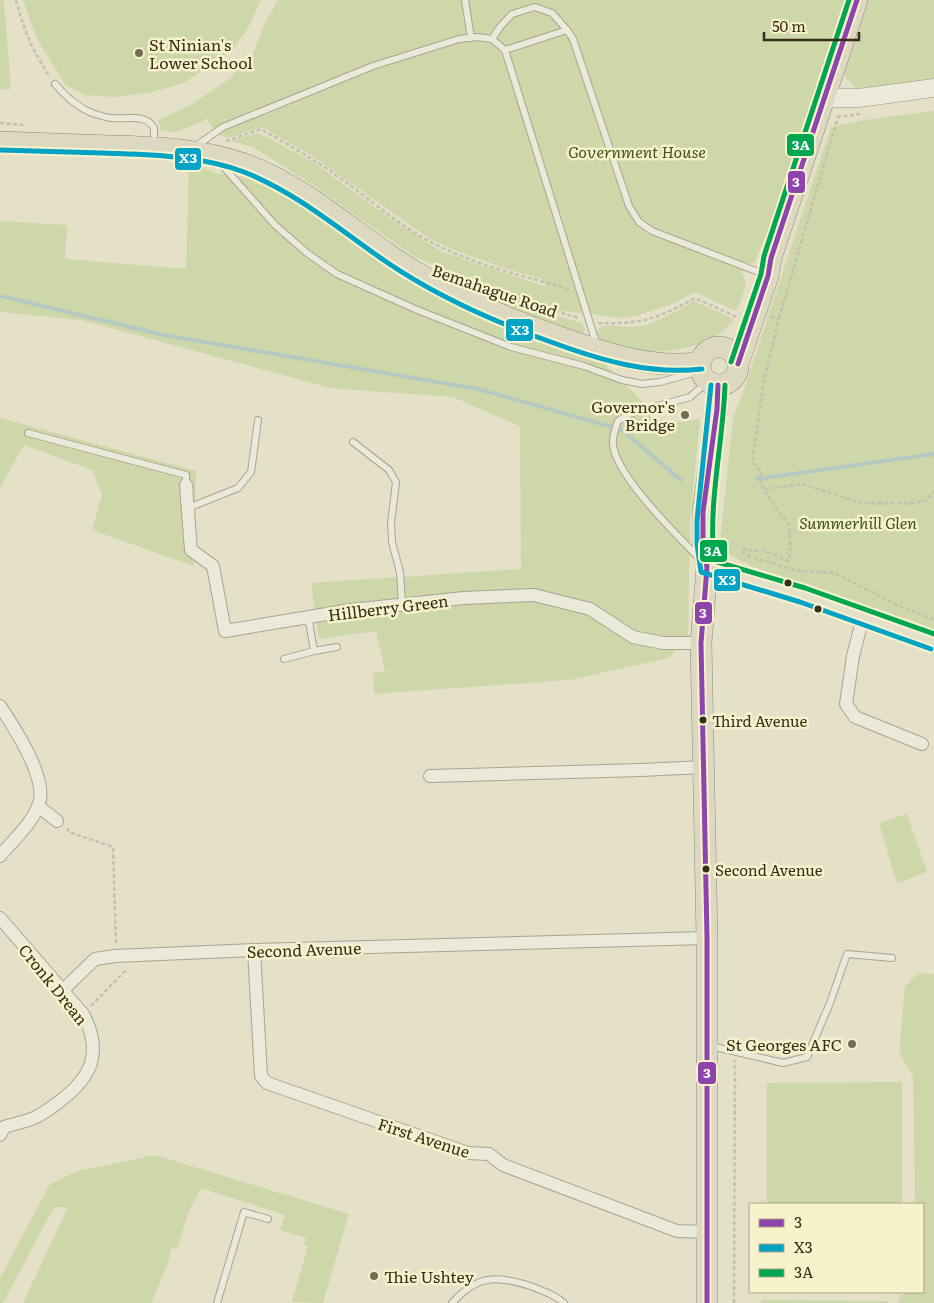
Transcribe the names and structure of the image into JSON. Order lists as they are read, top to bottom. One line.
{"streets":{"highway":["Bemahague Road"],"street":["Hillberry Green","Second Avenue","Cronk Drean","First Avenue"]},"crossings":[["Second Avenue","Cronk Drean"],["Second Avenue","First Avenue"]],"parks":["Government House","Summerhill Glen"],"places":["St Ninian's Lower School","Governor's Bridge","Third Avenue","Second Avenue","St Georges AFC","Thie Ushtey"],"lines":["transit line 3","transit line 3A","transit line X3"],"legend":["3","X3","3A"],"scale_bar":"50 m"}
